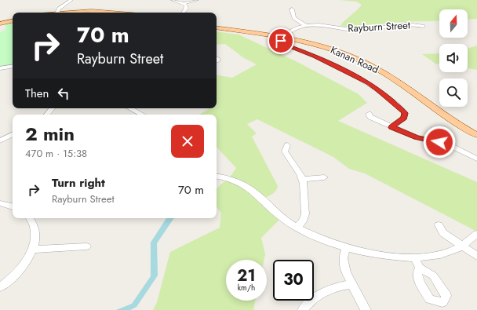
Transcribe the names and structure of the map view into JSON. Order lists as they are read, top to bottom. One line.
{"streets":{"main road":["Kanan Road"],"street":["Rayburn Street"]},"crossings":[["Rayburn Street","Kanan Road"]],"north":"top","page":{"turn":["70 m","Rayburn Street"],"then":"Then","heading":["2 min","470 m · 15:38"],"list":[{"name":"Turn right","note":"Rayburn Street","value":"70 m"}],"speed":"21 km/h","limit":"30"}}
